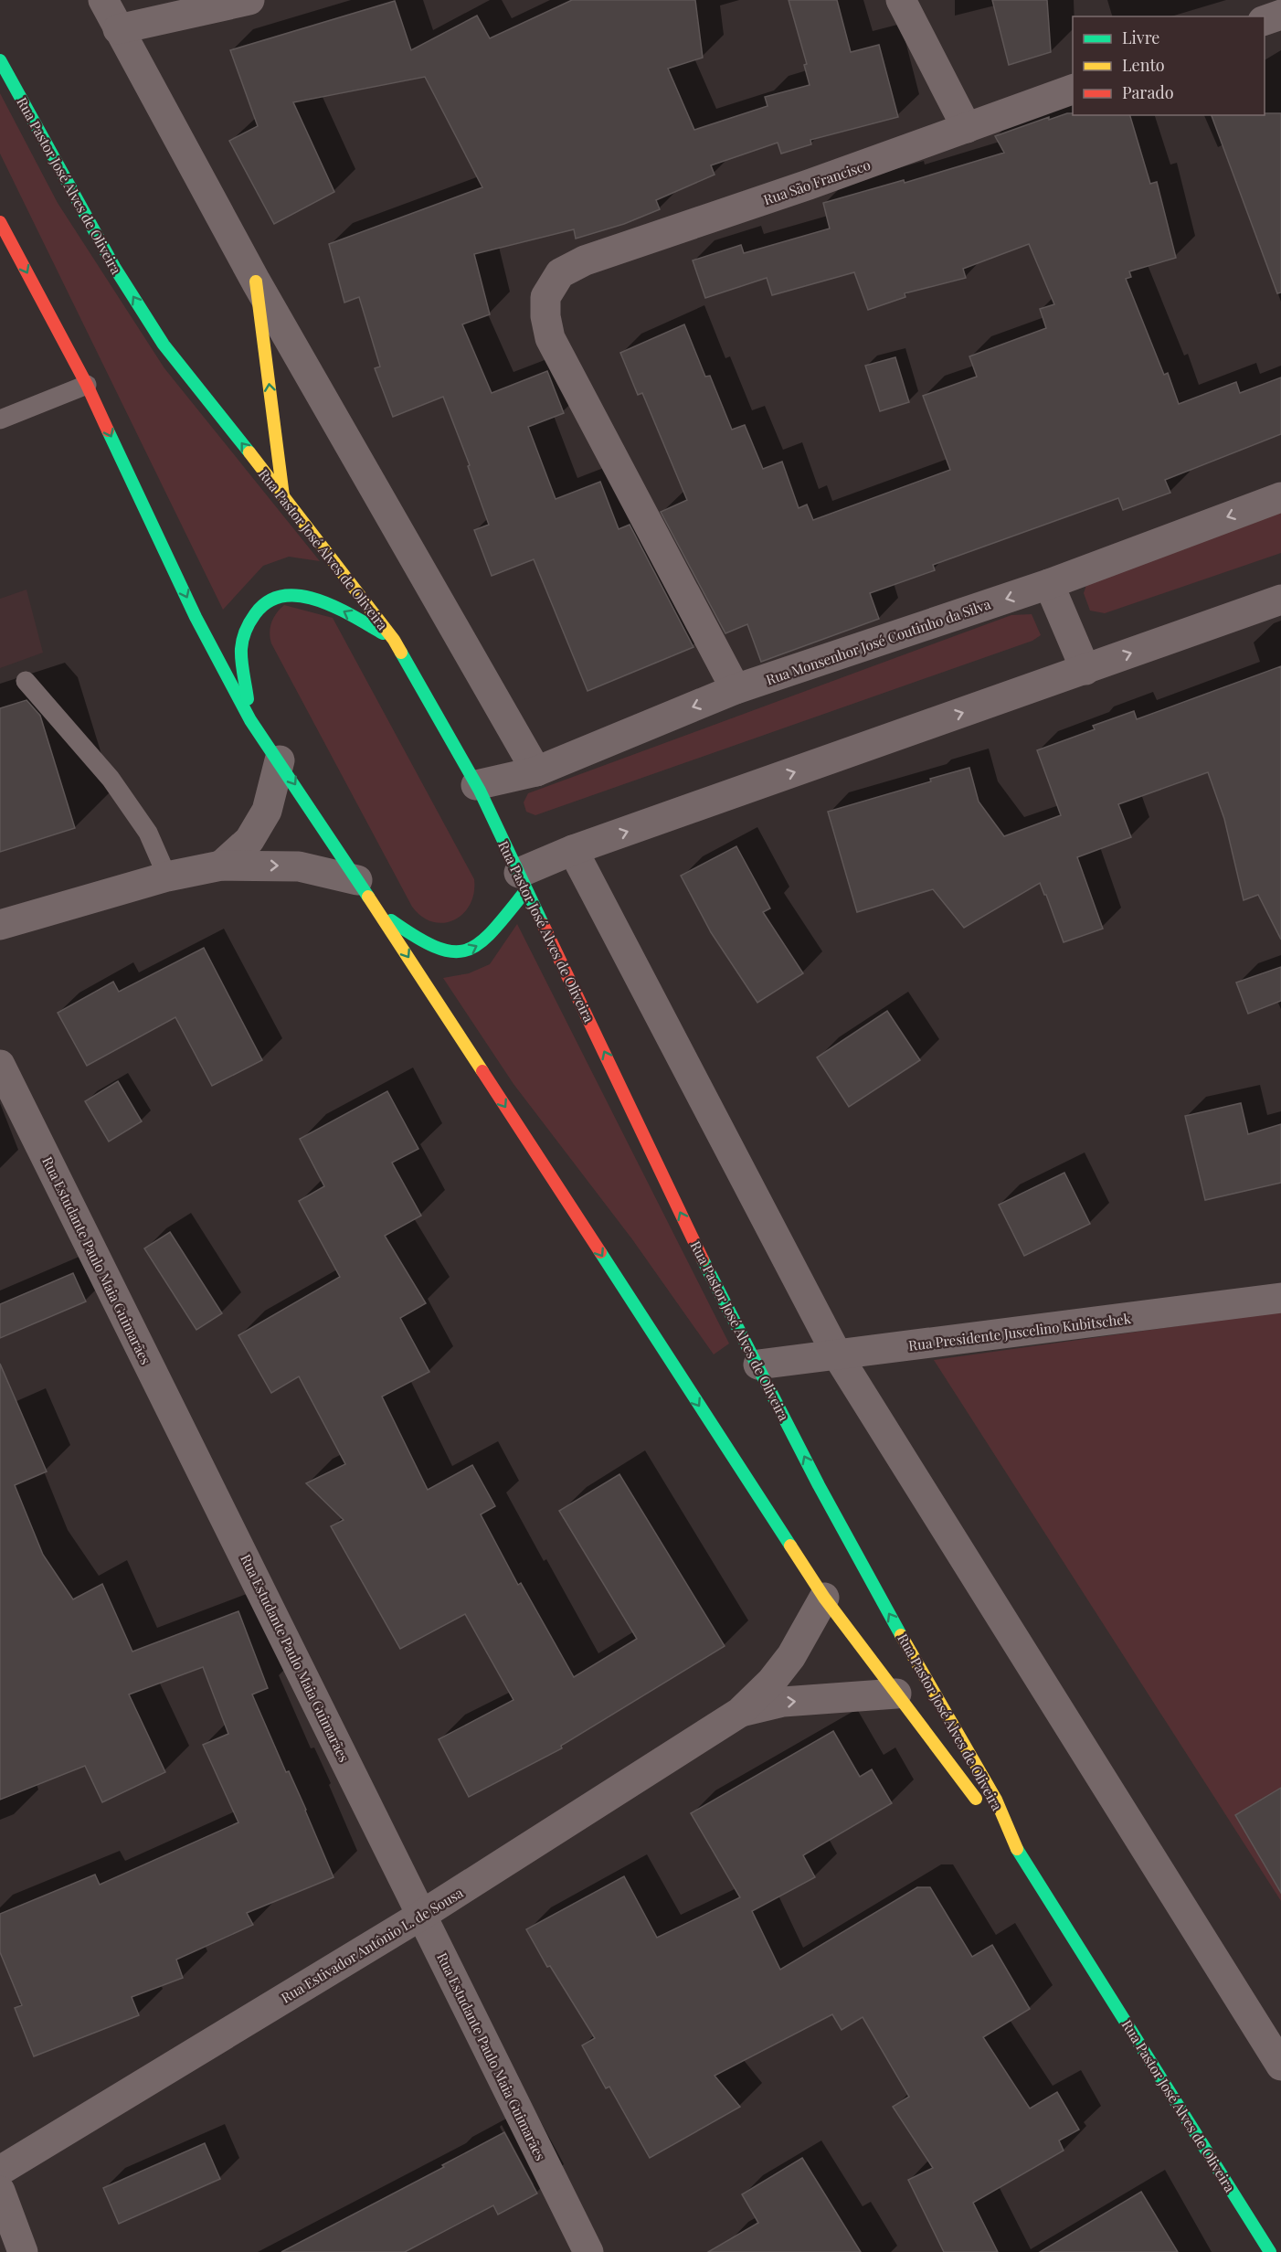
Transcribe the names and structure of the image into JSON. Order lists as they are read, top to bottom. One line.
{"streets":{"main road":["Rua Pastor José Alves de Oliveira"],"street":["Rua São Francisco","Rua Monsenhor José Coutinho da Silva","Rua Estudante Paulo Maia Guimarães","Rua Presidente Juscelino Kubitschek","Rua Estivador Antônio L. de Sousa"]},"crossings":[["Rua São Francisco","Rua Monsenhor José Coutinho da Silva"],["Rua Pastor José Alves de Oliveira","Rua Monsenhor José Coutinho da Silva"],["Rua Pastor José Alves de Oliveira","Rua Presidente Juscelino Kubitschek"],["Rua Pastor José Alves de Oliveira","Rua Estivador Antônio L. de Sousa"],["Rua Estudante Paulo Maia Guimarães","Rua Estivador Antônio L. de Sousa"]],"legend":["Livre","Lento","Parado"]}
